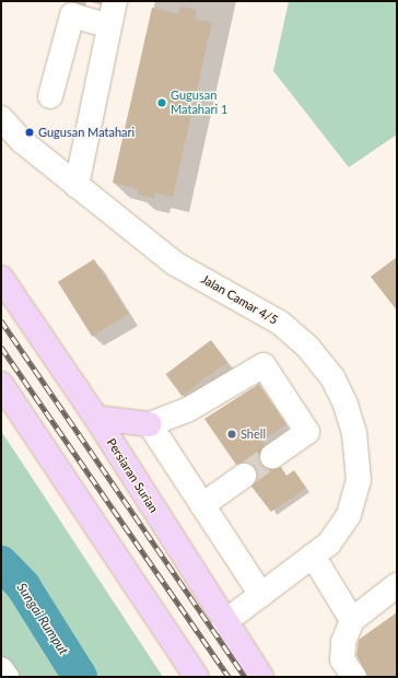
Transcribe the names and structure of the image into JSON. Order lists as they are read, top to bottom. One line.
{"streets":{"main road":["Persiaran Surian"],"street":["Jalan Camar 4/5"]},"crossings":[["Jalan Camar 4/5","Persiaran Surian"]],"water":["Sungai Rumput"],"places":["Gugusan Matahari 1","Gugusan Matahari","Shell"]}
